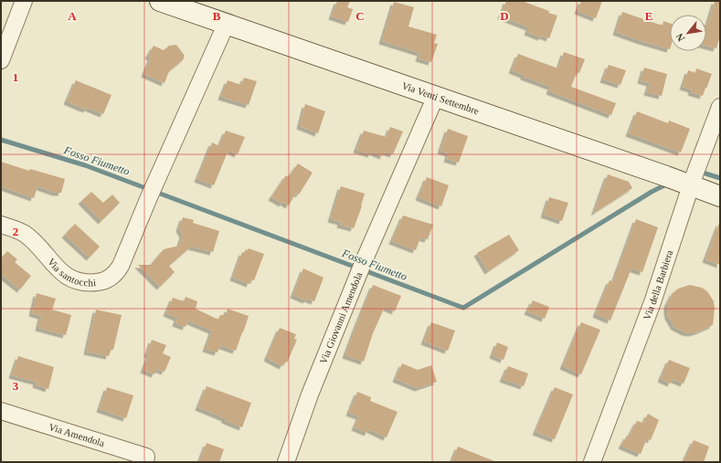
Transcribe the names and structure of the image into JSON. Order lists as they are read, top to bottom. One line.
{"streets":{"street":["Via Venti Settembre","Via santocchi","Via della Barbiera","Via Giovanni Amendola","Via Amendola"]},"crossings":[["Via Venti Settembre","Via santocchi"],["Via Venti Settembre","Via della Barbiera"],["Via Venti Settembre","Via Giovanni Amendola"]],"water":["Fosso Fiumetto"],"north":"bottom left","grid":{"columns":["A","B","C","D","E"],"rows":["1","2","3"]}}
